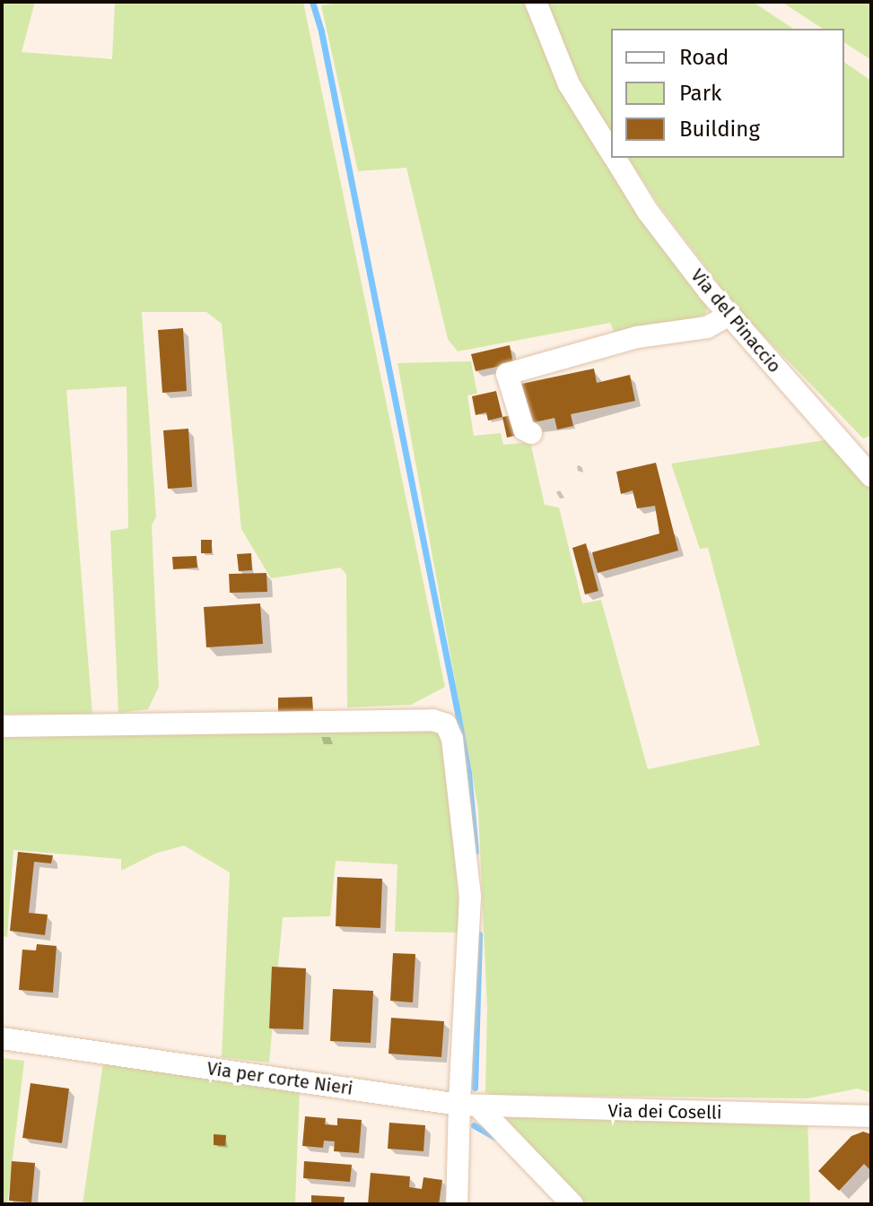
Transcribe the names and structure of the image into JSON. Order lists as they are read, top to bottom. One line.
{"streets":{"street":["Via del Pinaccio","Via per corte Nieri","Via dei Coselli"]},"crossings":[["Via per corte Nieri","Via dei Coselli"]],"legend":["Road","Park","Building"]}
